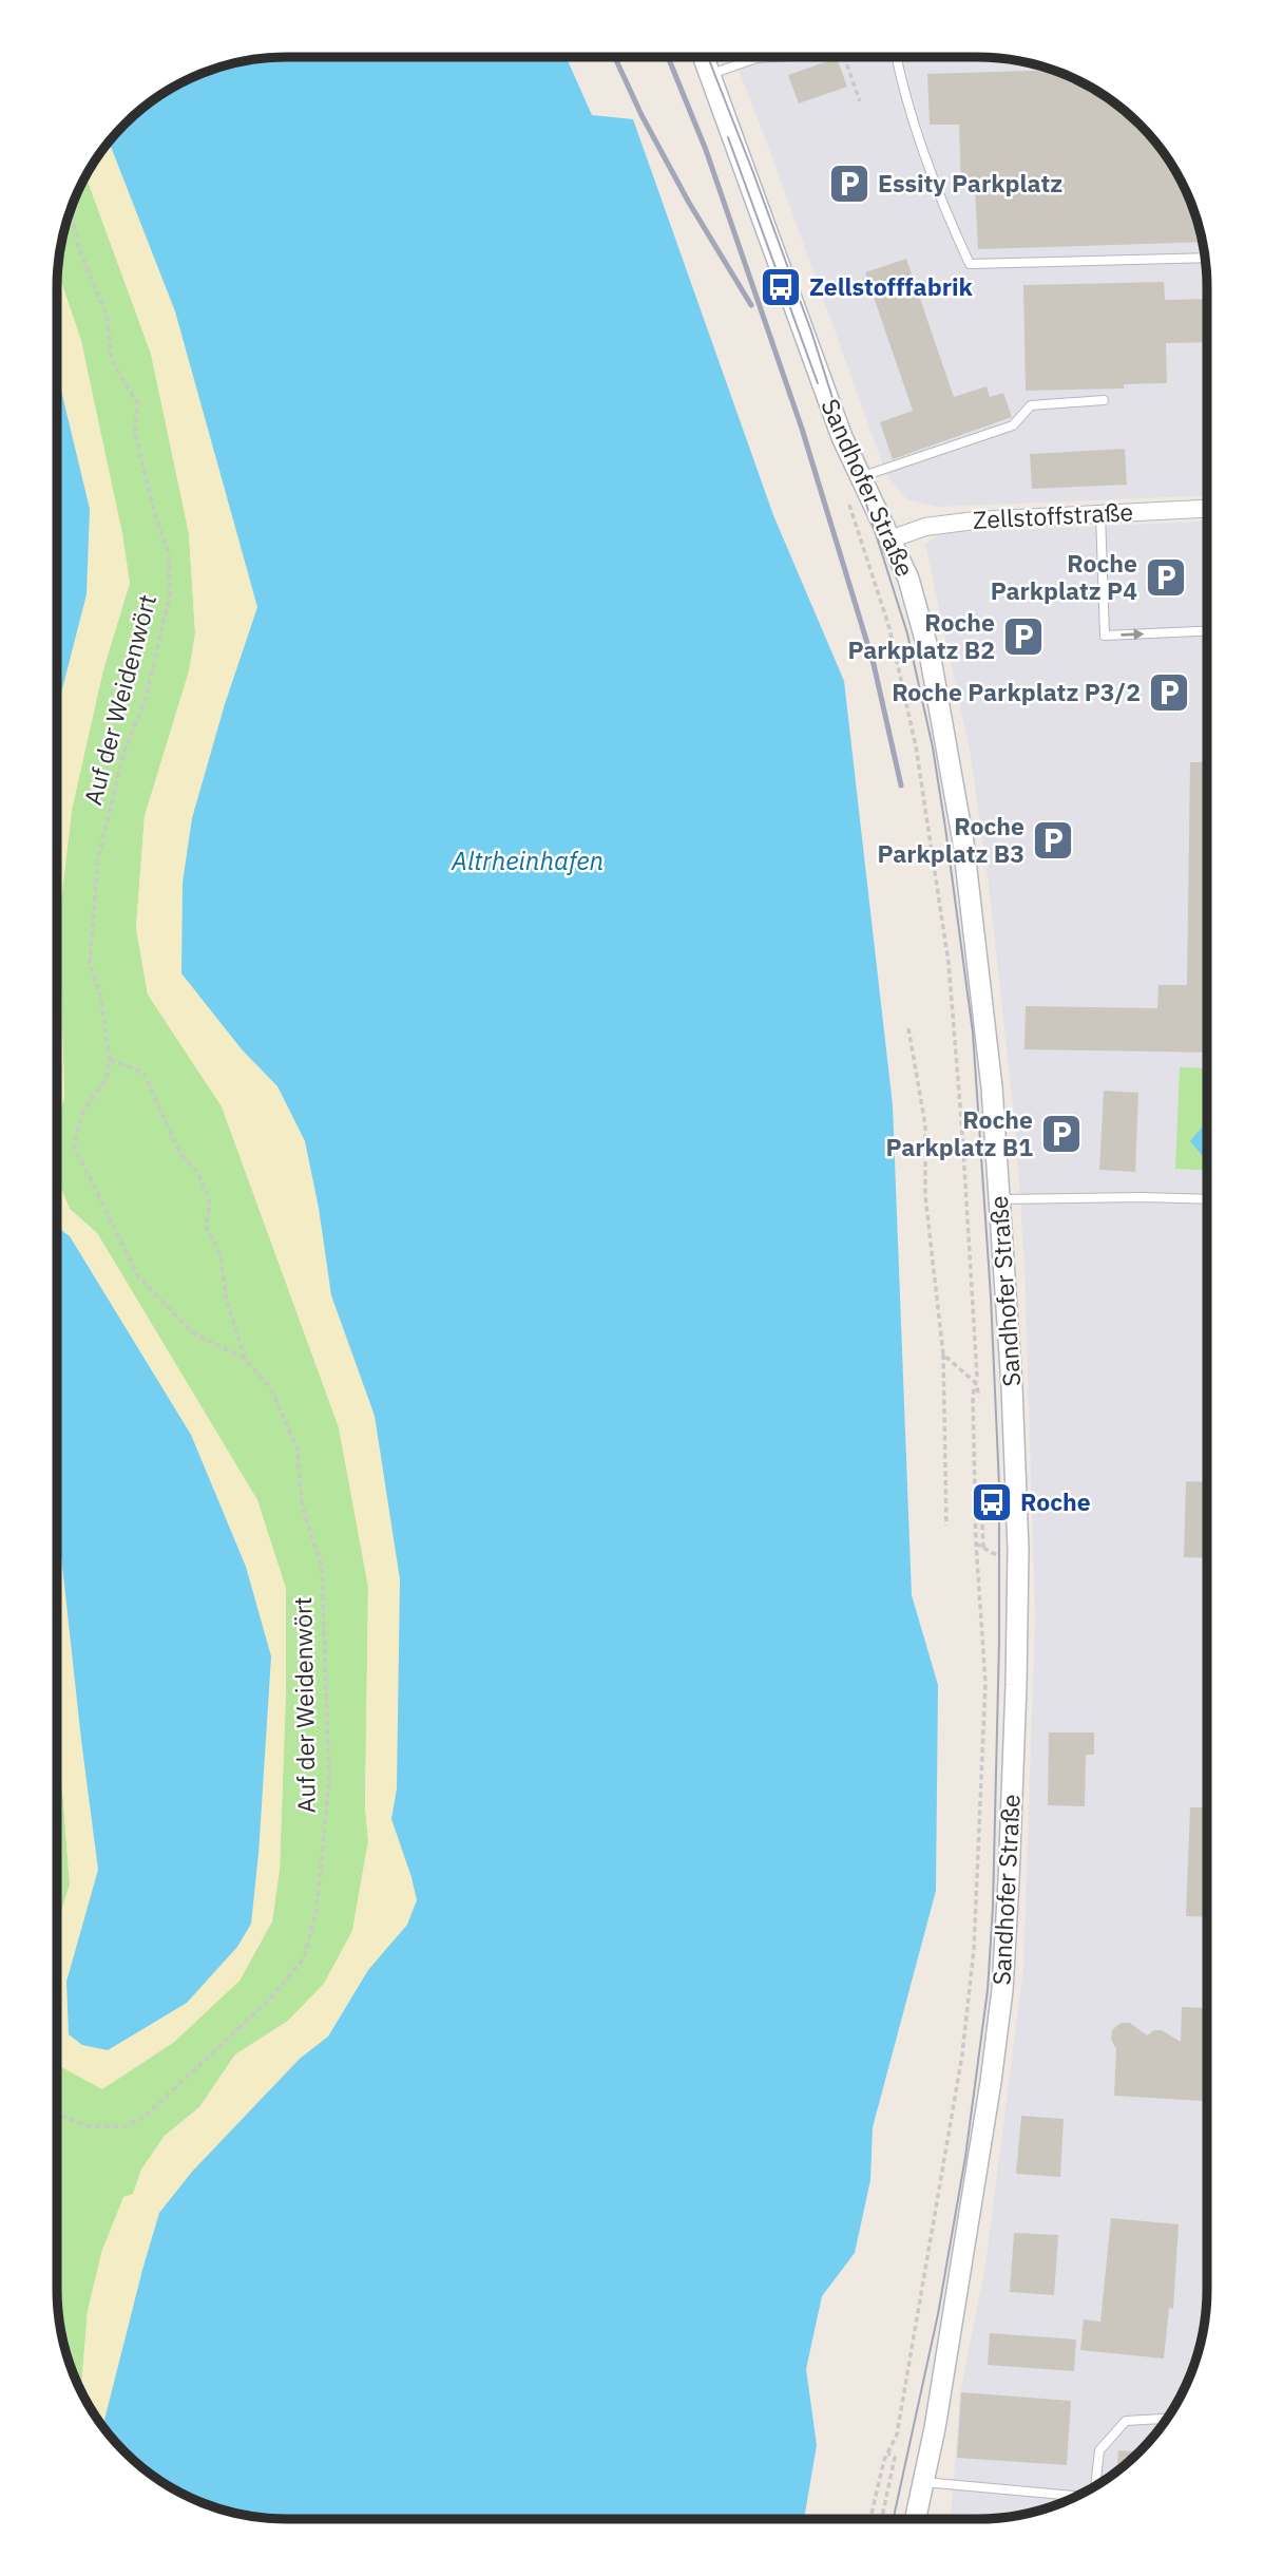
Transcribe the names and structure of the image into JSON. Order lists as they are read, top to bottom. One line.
{"streets":{"street":["Sandhofer Straße","Zellstoffstraße"],"path":["Auf der Weidenwört"]},"crossings":[["Sandhofer Straße","Zellstoffstraße"]],"water":["Altrheinhafen"],"places":{"parking":["Essity Parkplatz","Roche Parkplatz P4","Roche Parkplatz B2","Roche Parkplatz P3/2","Roche Parkplatz B3","Roche Parkplatz B1"],"bus stop":["Zellstofffabrik","Roche"]}}
